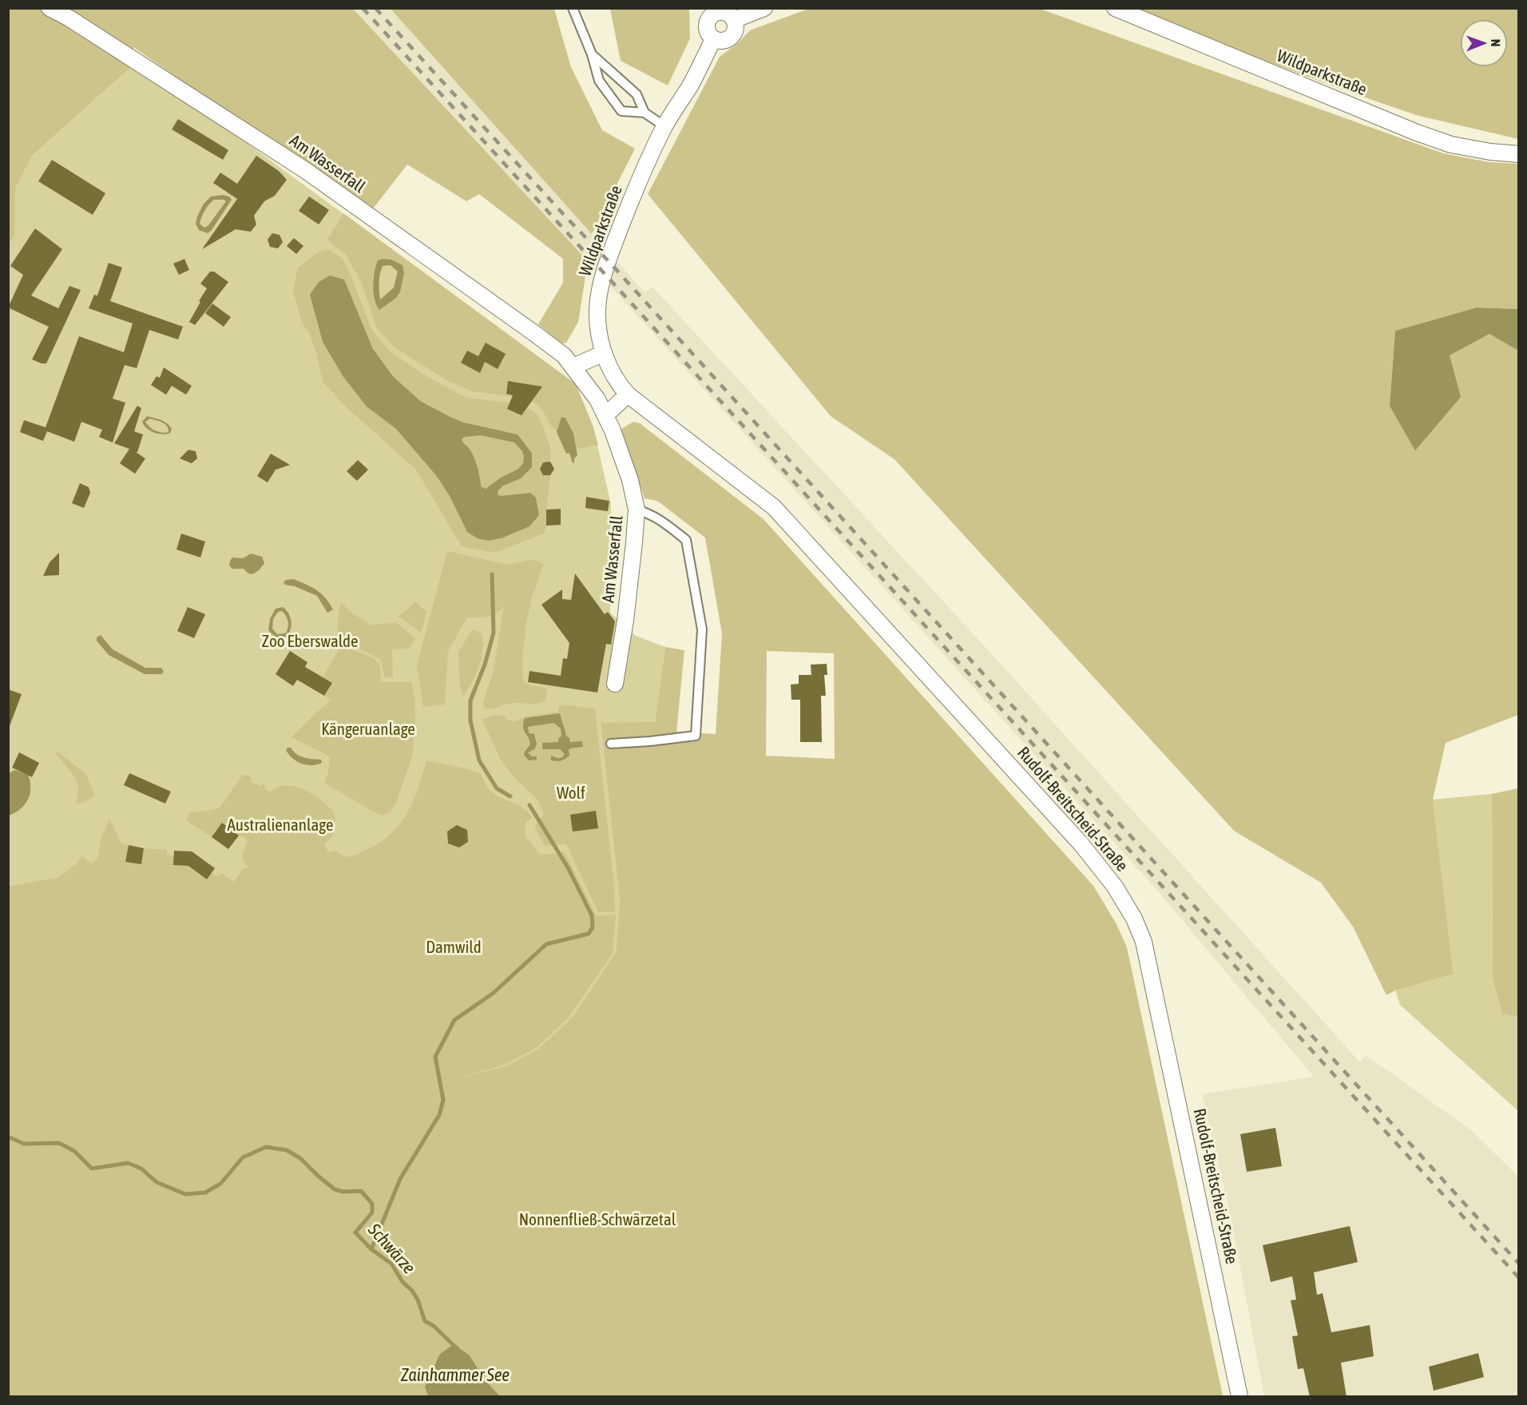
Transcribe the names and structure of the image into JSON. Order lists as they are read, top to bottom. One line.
{"streets":{"street":["Wildparkstraße","Am Wasserfall","Rudolf-Breitscheid-Straße"]},"crossings":[["Wildparkstraße","Rudolf-Breitscheid-Straße"]],"water":["Schwärze","Zainhammer See"],"parks":["Zoo Eberswalde","Kängeruanlage","Wolf","Australienanlage","Damwild","Nonnenfließ-Schwärzetal"],"north":"right"}
